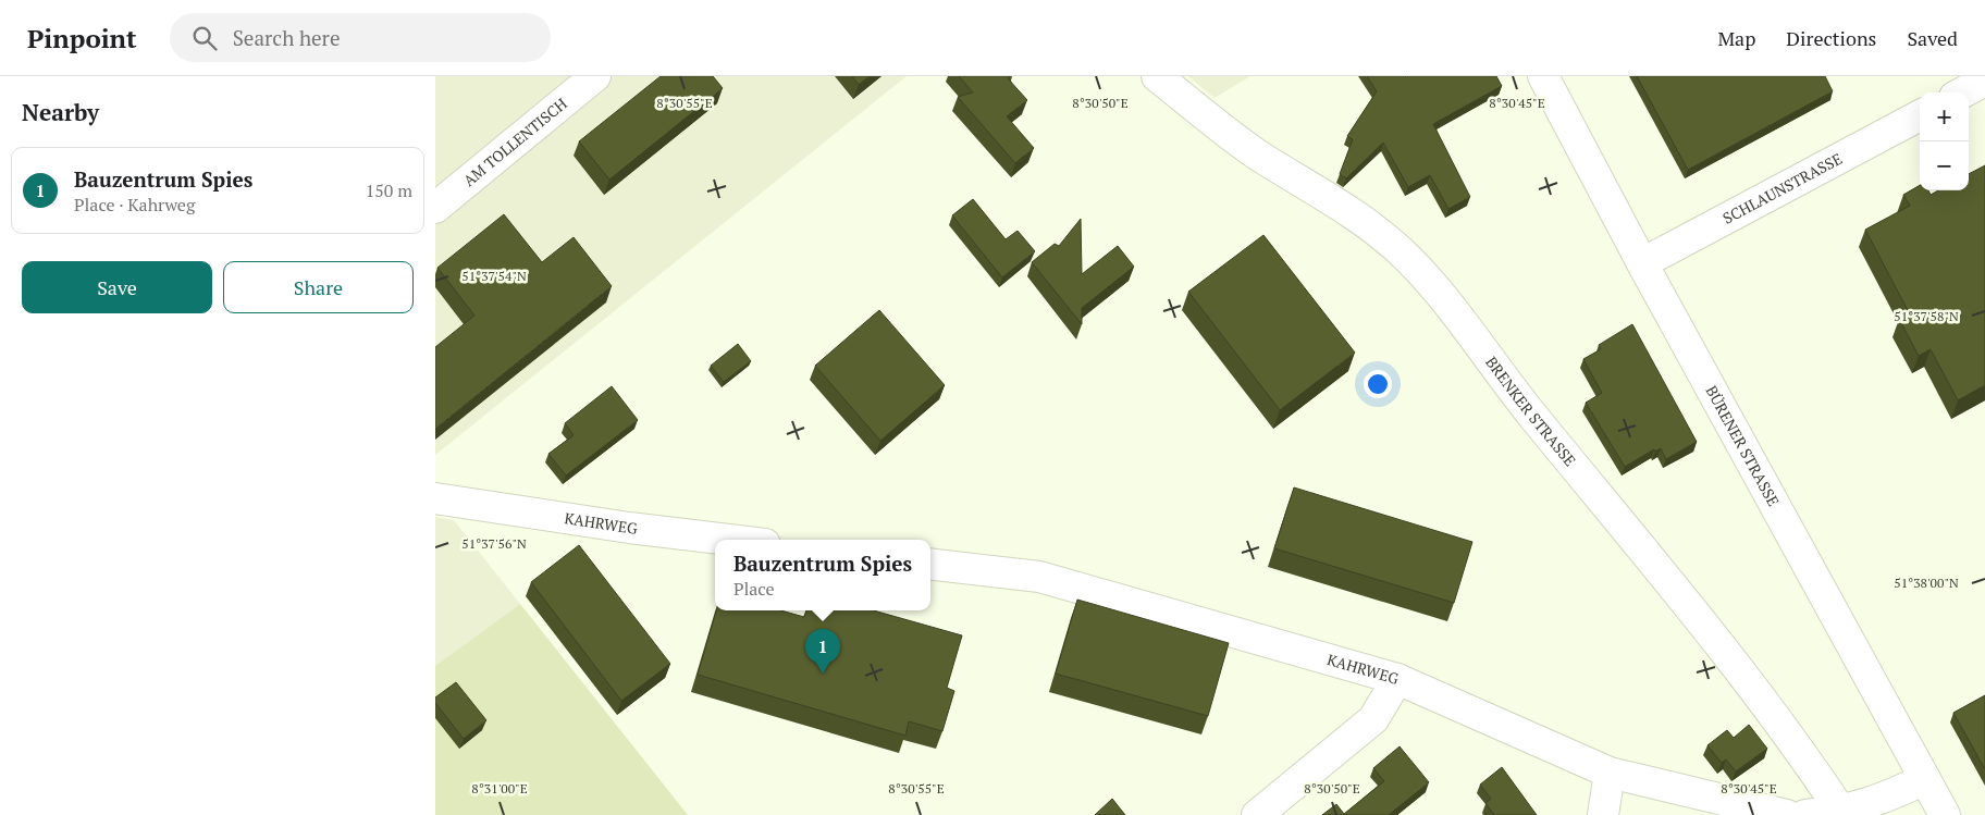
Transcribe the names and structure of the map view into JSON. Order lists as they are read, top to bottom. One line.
{"streets":{"street":["AM TOLLENTISCH","SCHLAUNSTRASSE","BRENKER STRASSE","BÜRENER STRASSE","KAHRWEG"]},"crossings":[["SCHLAUNSTRASSE","BÜRENER STRASSE"]],"page":{"header":"Pinpoint","search":"Search here","nav":["Map","Directions","Saved"],"heading":"Nearby","map_buttons":["+","−"],"list":[{"mark":"1","name":"Bauzentrum Spies","note":"Place · Kahrweg","value":"150 m"}],"buttons":["Save","Share"],"popup":["Bauzentrum Spies","Place"],"pins":"1"},"coordinates":["8°30'55\"E","8°30'50\"E","8°30'45\"E","51°37'54\"N","51°37'58\"N","51°37'56\"N","51°38'00\"N","8°31'00\"E"]}
